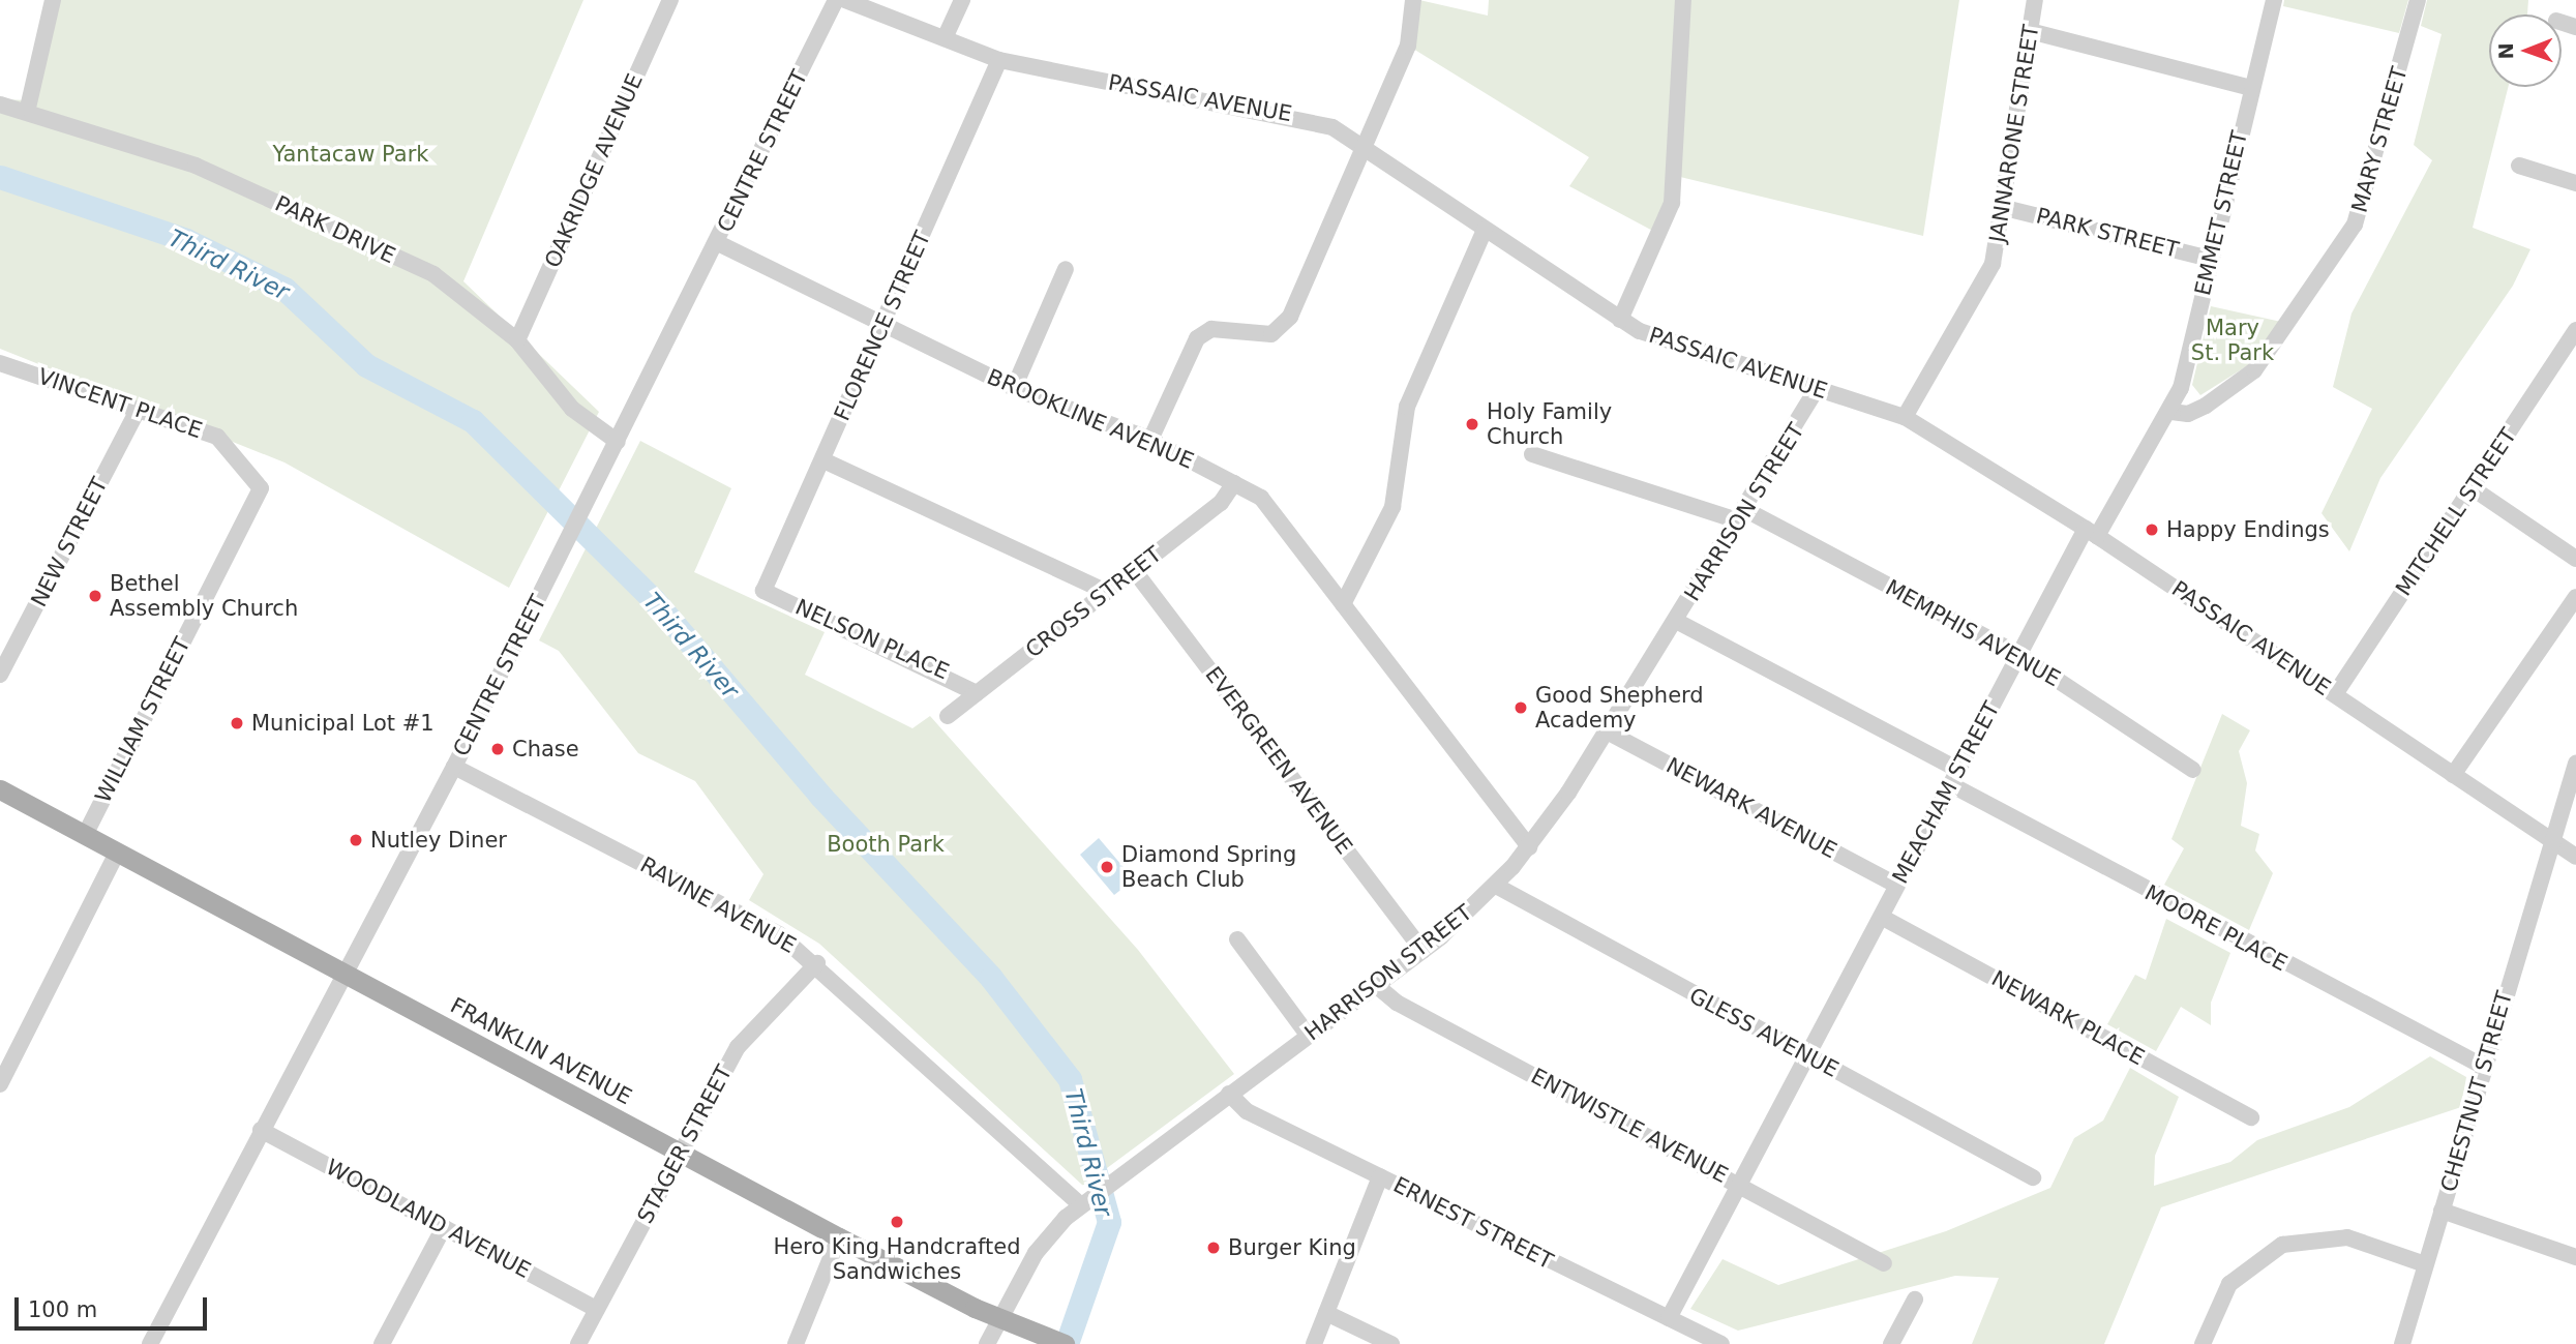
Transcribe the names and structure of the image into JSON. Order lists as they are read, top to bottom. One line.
{"streets":{"main road":["FRANKLIN AVENUE"],"street":["PASSAIC AVENUE","JANNARONE STREET","MARY STREET","CENTRE STREET","OAKRIDGE AVENUE","EMMET STREET","PARK DRIVE","PARK STREET","FLORENCE STREET","VINCENT PLACE","BROOKLINE AVENUE","HARRISON STREET","MITCHELL STREET","NEW STREET","CROSS STREET","MEMPHIS AVENUE","NELSON PLACE","WILLIAM STREET","EVERGREEN AVENUE","MEACHAM STREET","NEWARK AVENUE","RAVINE AVENUE","MOORE PLACE","NEWARK PLACE","GLESS AVENUE","CHESTNUT STREET","ENTWISTLE AVENUE","STAGER STREET","WOODLAND AVENUE","ERNEST STREET"]},"crossings":[["PASSAIC AVENUE","JANNARONE STREET"],["PASSAIC AVENUE","EMMET STREET"],["PASSAIC AVENUE","FLORENCE STREET"],["PASSAIC AVENUE","HARRISON STREET"],["PASSAIC AVENUE","MITCHELL STREET"],["PASSAIC AVENUE","MEACHAM STREET"],["PASSAIC AVENUE","CHESTNUT STREET"],["JANNARONE STREET","PARK STREET"],["MARY STREET","EMMET STREET"],["CENTRE STREET","PARK DRIVE"],["CENTRE STREET","BROOKLINE AVENUE"],["CENTRE STREET","RAVINE AVENUE"],["CENTRE STREET","FRANKLIN AVENUE"],["CENTRE STREET","WOODLAND AVENUE"],["OAKRIDGE AVENUE","PARK DRIVE"],["EMMET STREET","PARK STREET"],["EMMET STREET","MEACHAM STREET"],["FLORENCE STREET","BROOKLINE AVENUE"],["FLORENCE STREET","NELSON PLACE"],["VINCENT PLACE","NEW STREET"],["VINCENT PLACE","WILLIAM STREET"],["BROOKLINE AVENUE","HARRISON STREET"],["BROOKLINE AVENUE","CROSS STREET"],["HARRISON STREET","MEMPHIS AVENUE"],["HARRISON STREET","EVERGREEN AVENUE"],["HARRISON STREET","NEWARK AVENUE"],["HARRISON STREET","RAVINE AVENUE"],["HARRISON STREET","MOORE PLACE"],["HARRISON STREET","GLESS AVENUE"],["HARRISON STREET","FRANKLIN AVENUE"],["HARRISON STREET","ENTWISTLE AVENUE"],["HARRISON STREET","ERNEST STREET"],["CROSS STREET","NELSON PLACE"],["CROSS STREET","EVERGREEN AVENUE"],["MEMPHIS AVENUE","MEACHAM STREET"],["WILLIAM STREET","FRANKLIN AVENUE"],["MEACHAM STREET","NEWARK AVENUE"],["MEACHAM STREET","MOORE PLACE"],["MEACHAM STREET","NEWARK PLACE"],["MEACHAM STREET","GLESS AVENUE"],["MEACHAM STREET","ENTWISTLE AVENUE"],["MEACHAM STREET","ERNEST STREET"],["RAVINE AVENUE","STAGER STREET"],["MOORE PLACE","CHESTNUT STREET"],["FRANKLIN AVENUE","STAGER STREET"],["STAGER STREET","WOODLAND AVENUE"]],"water":["Third River"],"parks":["Yantacaw Park","Mary St. Park","Booth Park"],"places":["Holy Family Church","Happy Endings","Bethel Assembly Church","Good Shepherd Academy","Municipal Lot #1","Chase","Nutley Diner","Diamond Spring Beach Club","Hero King Handcrafted Sandwiches","Burger King"],"scale_bar":"100 m","north":"left"}
